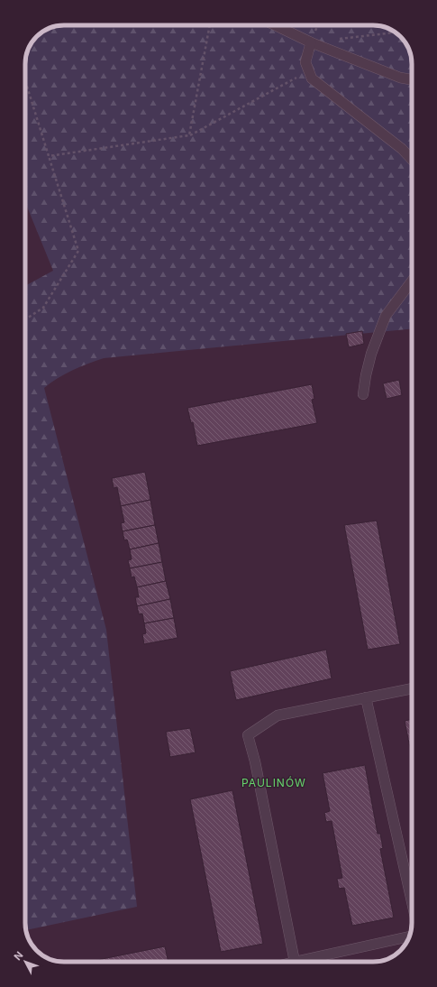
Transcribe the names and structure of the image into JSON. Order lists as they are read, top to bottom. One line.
{"districts":["PAULINÓW"],"north":"top left"}
